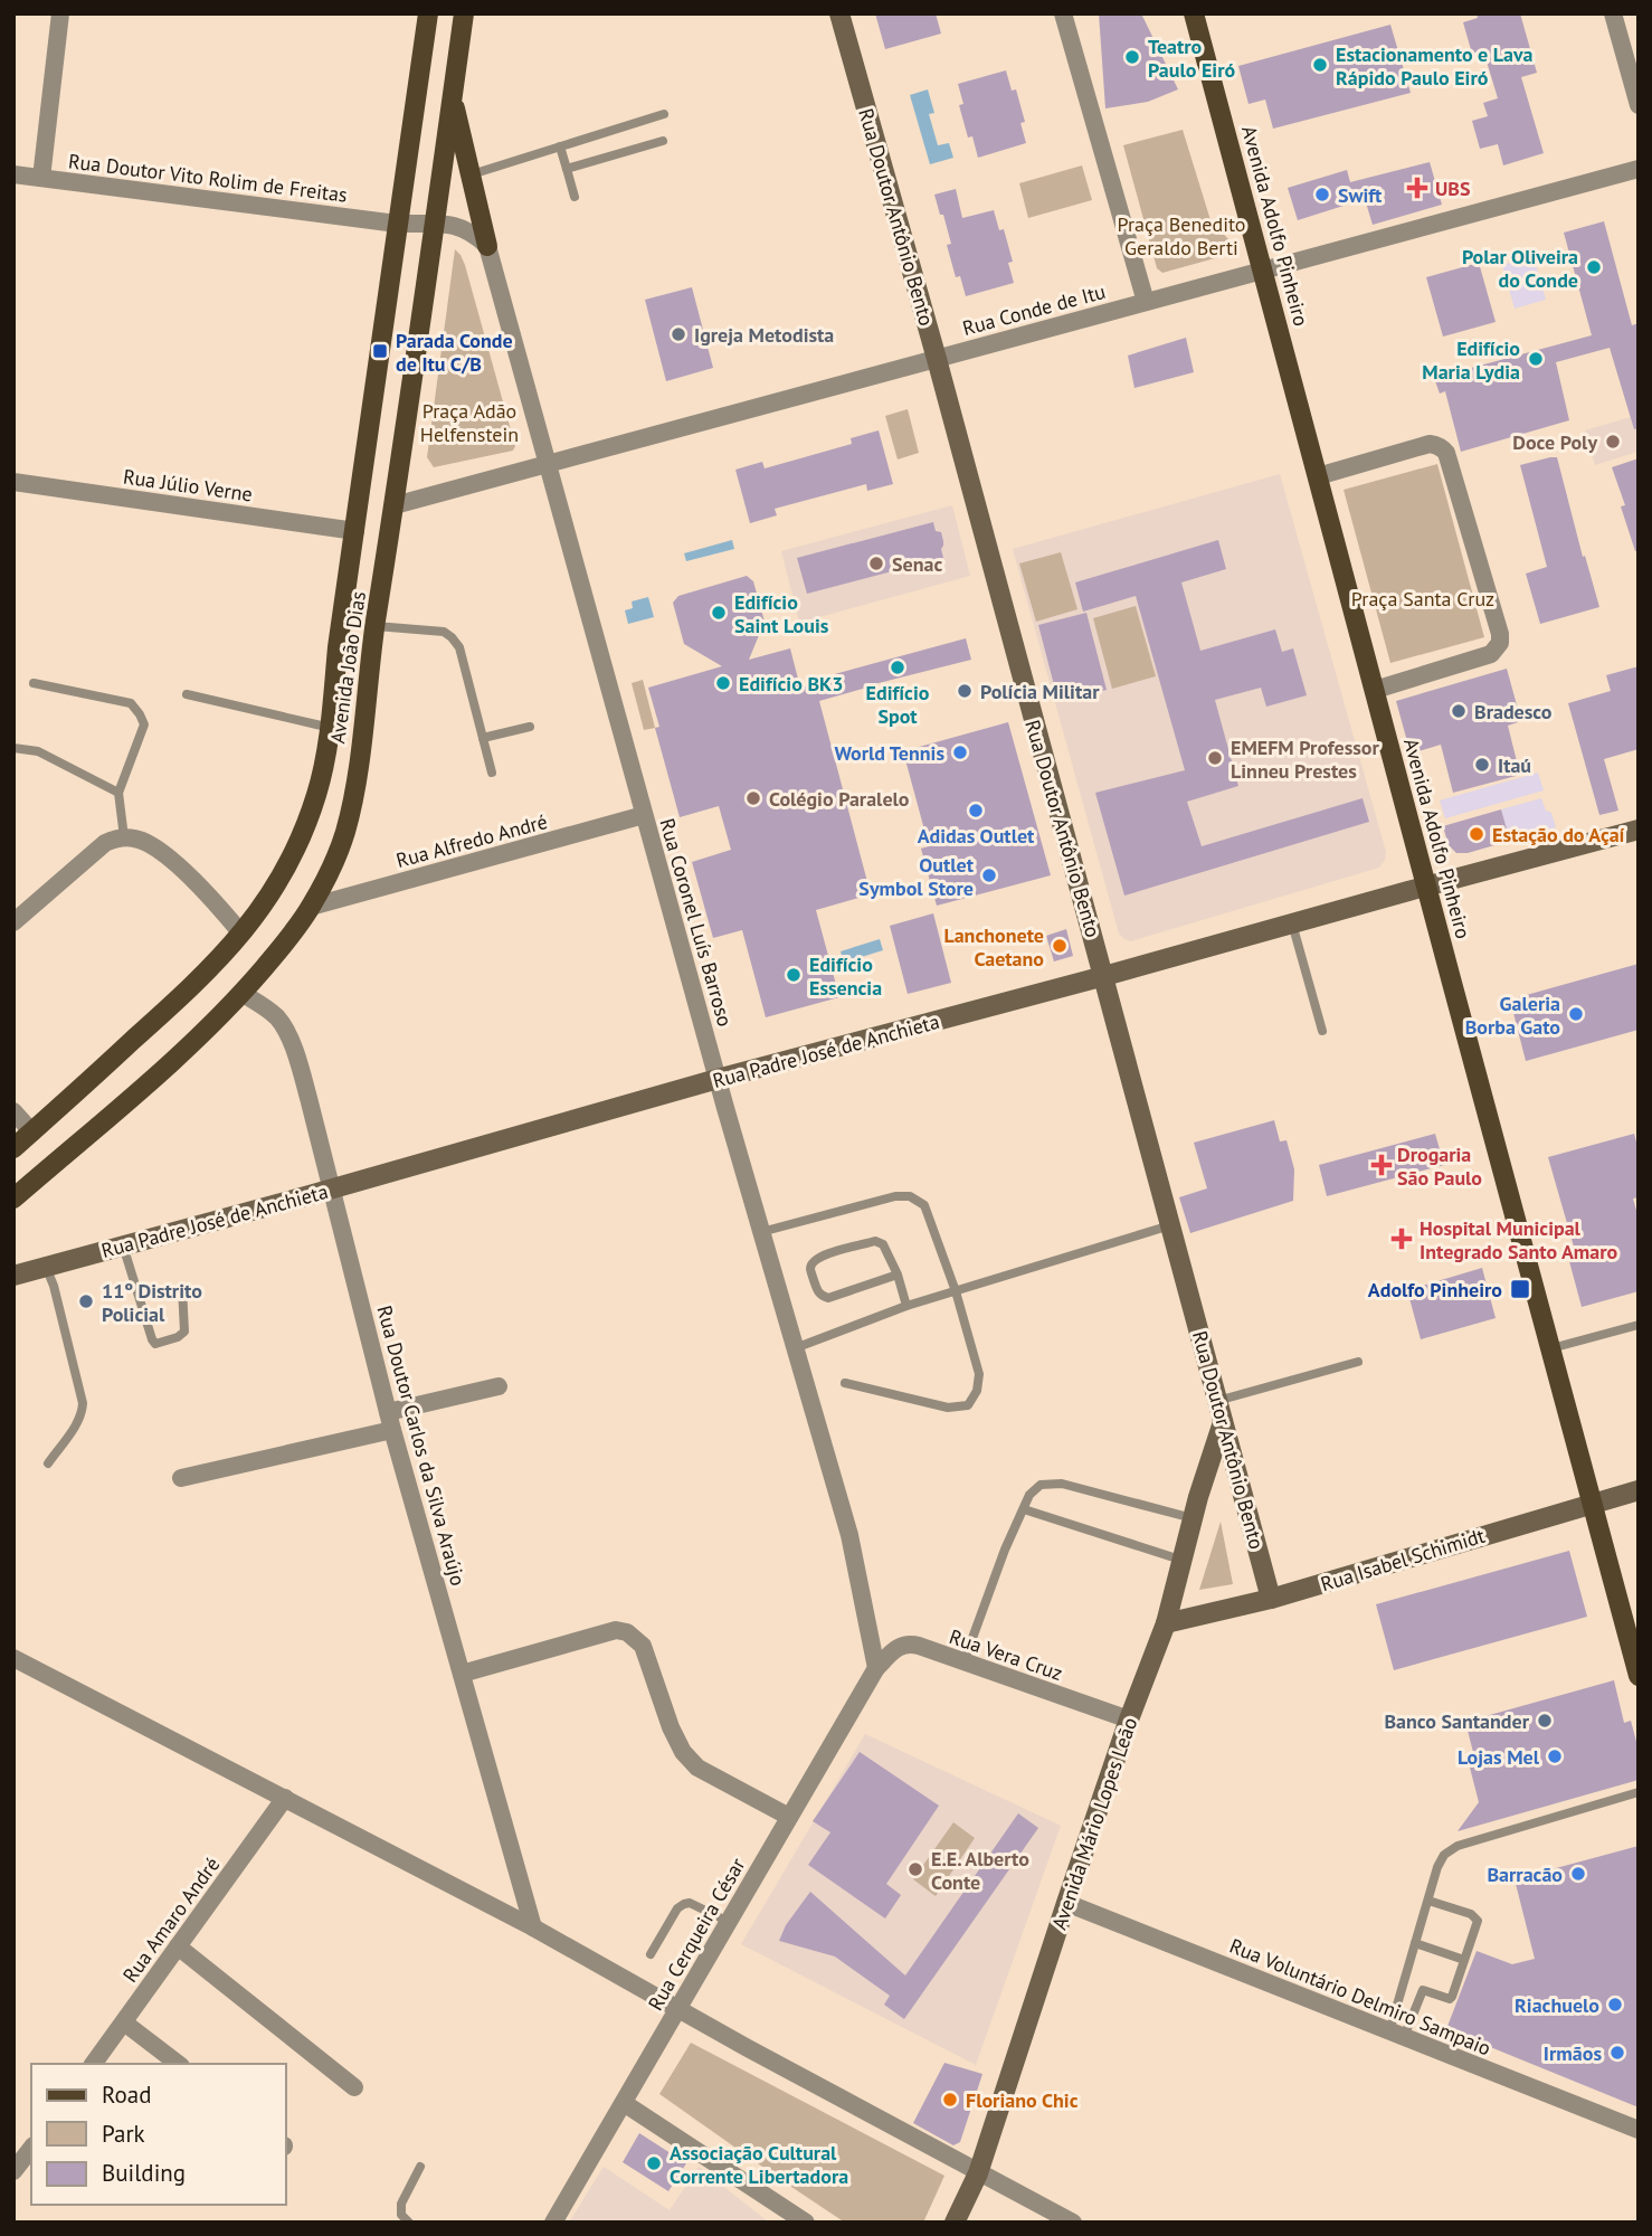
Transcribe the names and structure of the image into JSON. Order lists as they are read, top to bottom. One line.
{"streets":{"main road":["Avenida Adolfo Pinheiro","Avenida João Dias"],"street":["Rua Doutor Vito Rolim de Freitas","Rua Doutor Antônio Bento","Rua Conde de Itu","Rua Júlio Verne","Rua Alfredo André","Rua Coronel Luís Barroso","Rua Padre José de Anchieta","Rua Doutor Carlos da Silva Araújo","Rua Isabel Schimidt","Rua Vera Cruz","Avenida Mário Lopes Leão","Rua Amaro André","Rua Cerqueira César","Rua Voluntário Delmiro Sampaio"]},"crossings":[["Rua Doutor Vito Rolim de Freitas","Avenida João Dias"],["Rua Doutor Antônio Bento","Rua Conde de Itu"],["Rua Doutor Antônio Bento","Rua Padre José de Anchieta"],["Rua Doutor Antônio Bento","Rua Isabel Schimidt"],["Rua Doutor Antônio Bento","Avenida Mário Lopes Leão"],["Avenida Adolfo Pinheiro","Rua Conde de Itu"],["Avenida Adolfo Pinheiro","Rua Padre José de Anchieta"],["Avenida Adolfo Pinheiro","Rua Isabel Schimidt"],["Rua Conde de Itu","Avenida João Dias"],["Rua Conde de Itu","Rua Coronel Luís Barroso"],["Rua Júlio Verne","Avenida João Dias"],["Avenida João Dias","Rua Alfredo André"],["Avenida João Dias","Rua Doutor Carlos da Silva Araújo"],["Rua Alfredo André","Rua Coronel Luís Barroso"],["Rua Coronel Luís Barroso","Rua Padre José de Anchieta"],["Rua Coronel Luís Barroso","Rua Vera Cruz"],["Rua Coronel Luís Barroso","Rua Cerqueira César"],["Rua Padre José de Anchieta","Rua Doutor Carlos da Silva Araújo"],["Rua Isabel Schimidt","Avenida Mário Lopes Leão"],["Rua Vera Cruz","Avenida Mário Lopes Leão"],["Rua Vera Cruz","Rua Cerqueira César"],["Avenida Mário Lopes Leão","Rua Voluntário Delmiro Sampaio"]],"parks":["Praça Benedito Geraldo Berti","Praça Adão Helfenstein","Praça Santa Cruz"],"places":{"other":["Teatro Paulo Eiró","Estacionamento e Lava Rápido Paulo Eiró","Swift","Polar Oliveira do Conde","Igreja Metodista","Edifício Maria Lydia","Doce Poly","Senac","Edifício Saint Louis","Edifício Spot","Edifício BK3","Polícia Militar","Bradesco","World Tennis","EMEFM Professor Linneu Prestes","Itaú","Colégio Paralelo","Adidas Outlet","Estação do Açaí","Outlet Symbol Store","Lanchonete Caetano","Edifício Essencia","Galeria Borba Gato","11º Distrito Policial","Banco Santander","Lojas Mel","E.E. Alberto Conte","Barracão","Riachuelo","Irmãos","Floriano Chic","Associação Cultural Corrente Libertadora"],"health":["UBS","Drogaria São Paulo","Hospital Municipal Integrado Santo Amaro"],"transit":["Parada Conde de Itu C/B","Adolfo Pinheiro"]},"legend":["Road","Park","Building"]}
